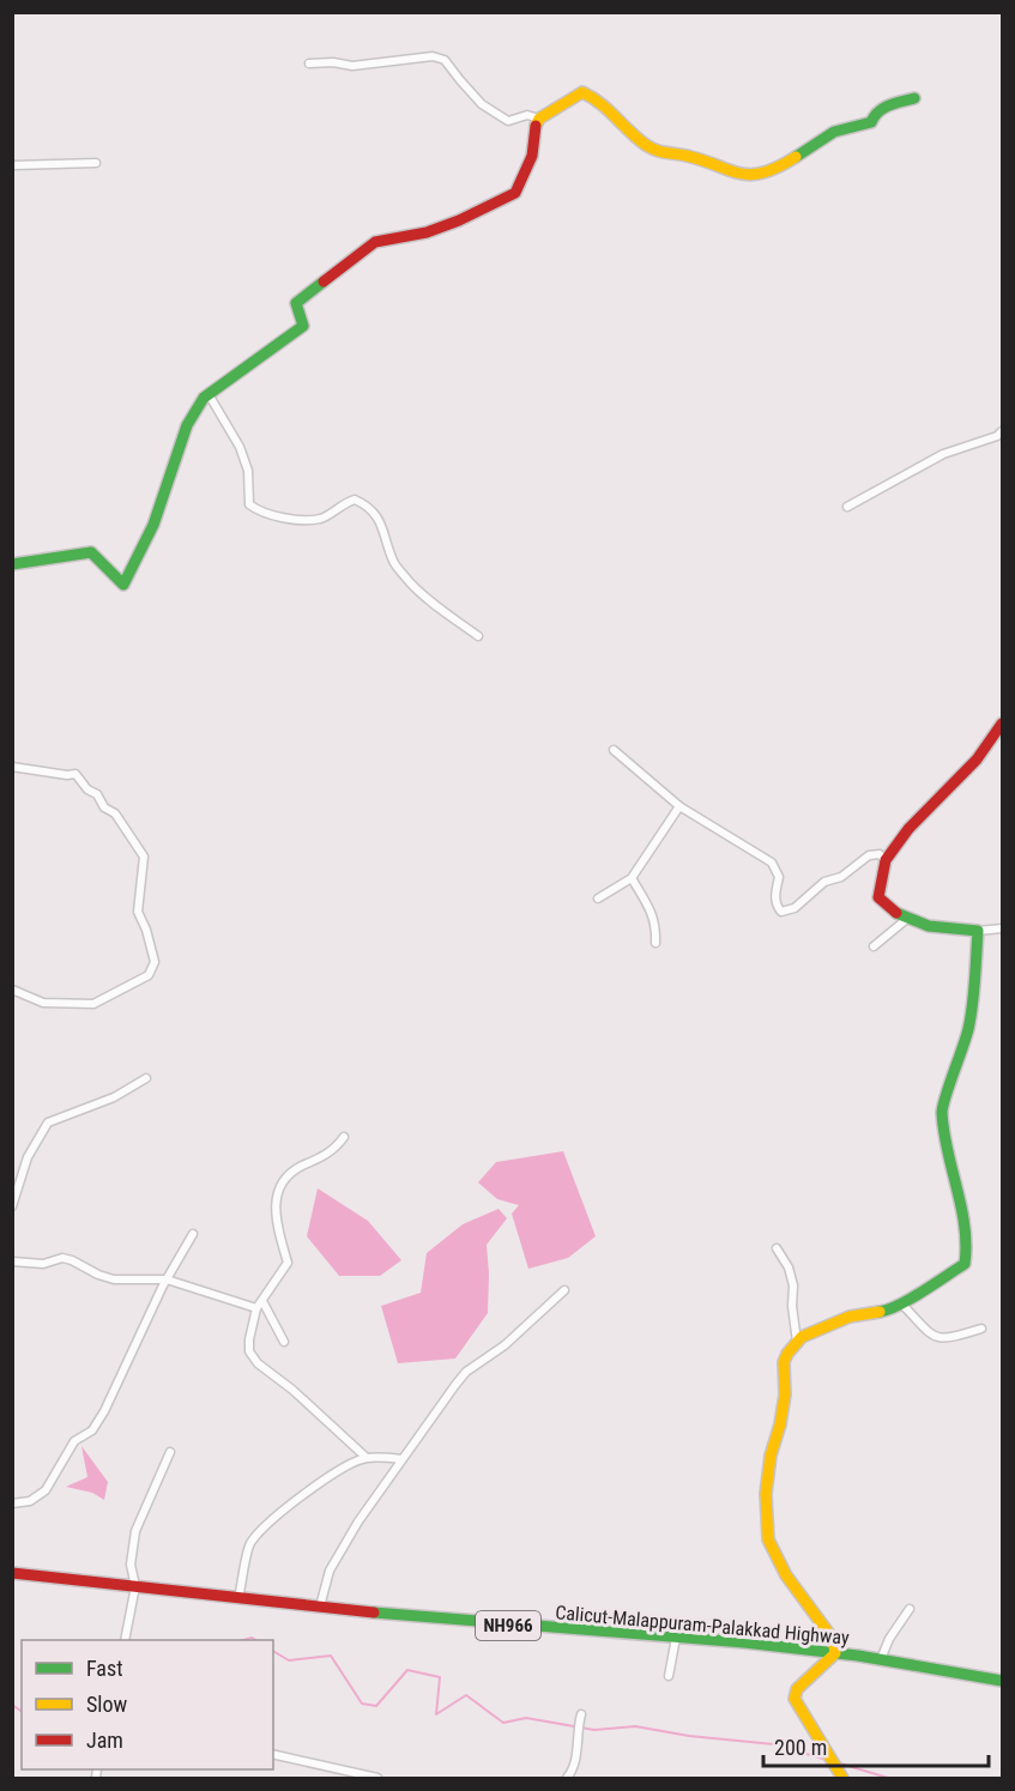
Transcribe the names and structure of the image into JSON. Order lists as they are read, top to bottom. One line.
{"streets":{"main road":["Calicut-Malappuram-Palakkad Highway","NH966"]},"legend":["Fast","Slow","Jam"],"scale_bar":"200 m"}
